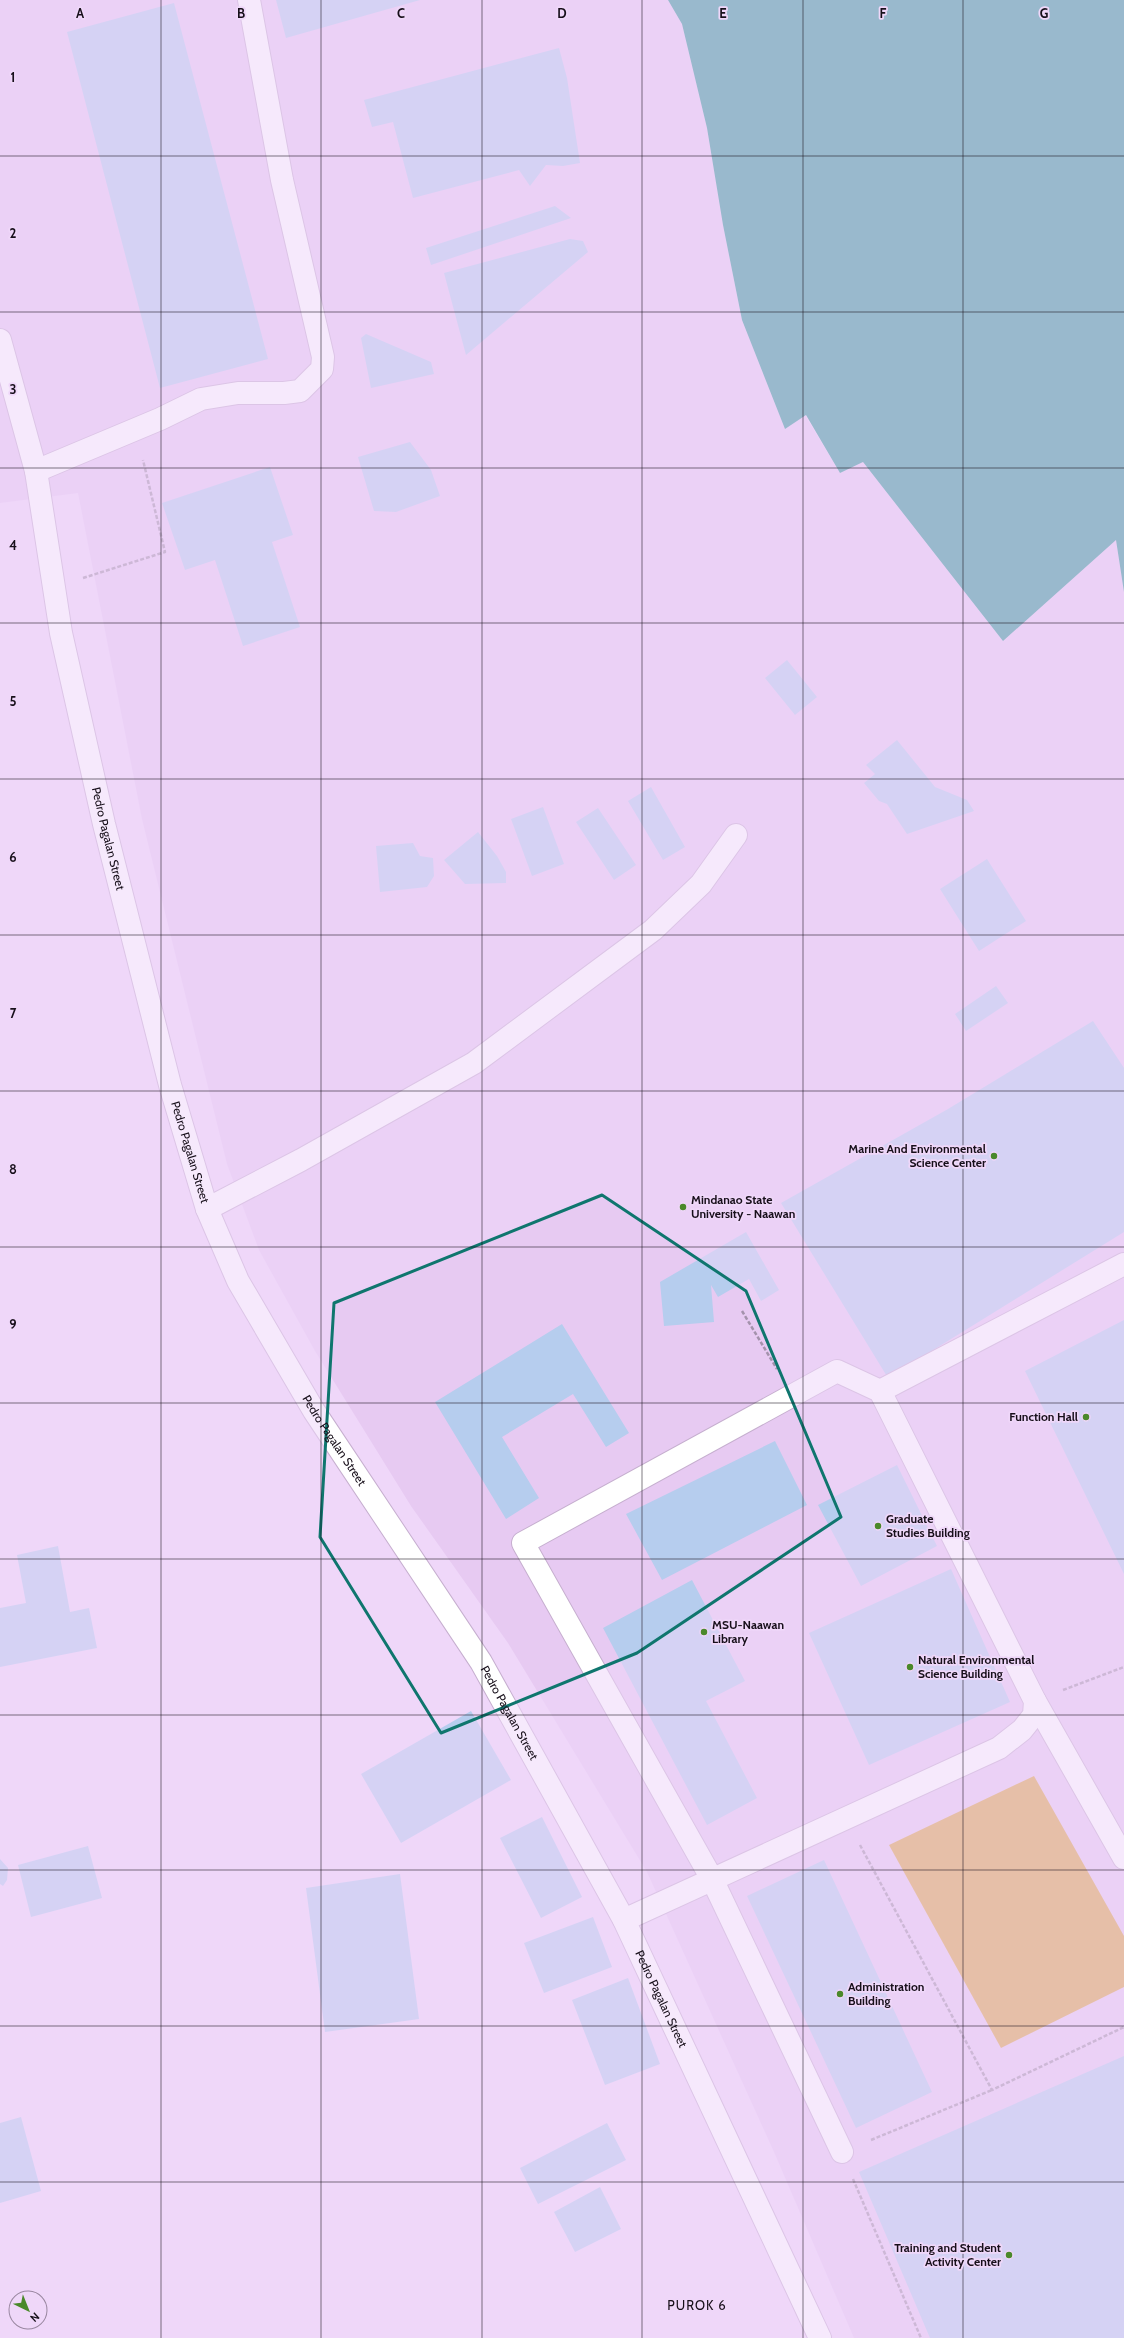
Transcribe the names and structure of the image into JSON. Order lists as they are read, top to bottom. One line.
{"streets":{"street":["Pedro Pagalan Street"]},"districts":["PUROK 6"],"places":["Marine And Environmental Science Center","Mindanao State University - Naawan","Function Hall","Graduate Studies Building","MSU-Naawan Library","Natural Environmental Science Building","Administration Building","Training and Student Activity Center"],"north":"bottom right","grid":{"columns":["A","B","C","D","E","F","G"],"rows":["1","2","3","4","5","6","7","8","9"]}}
